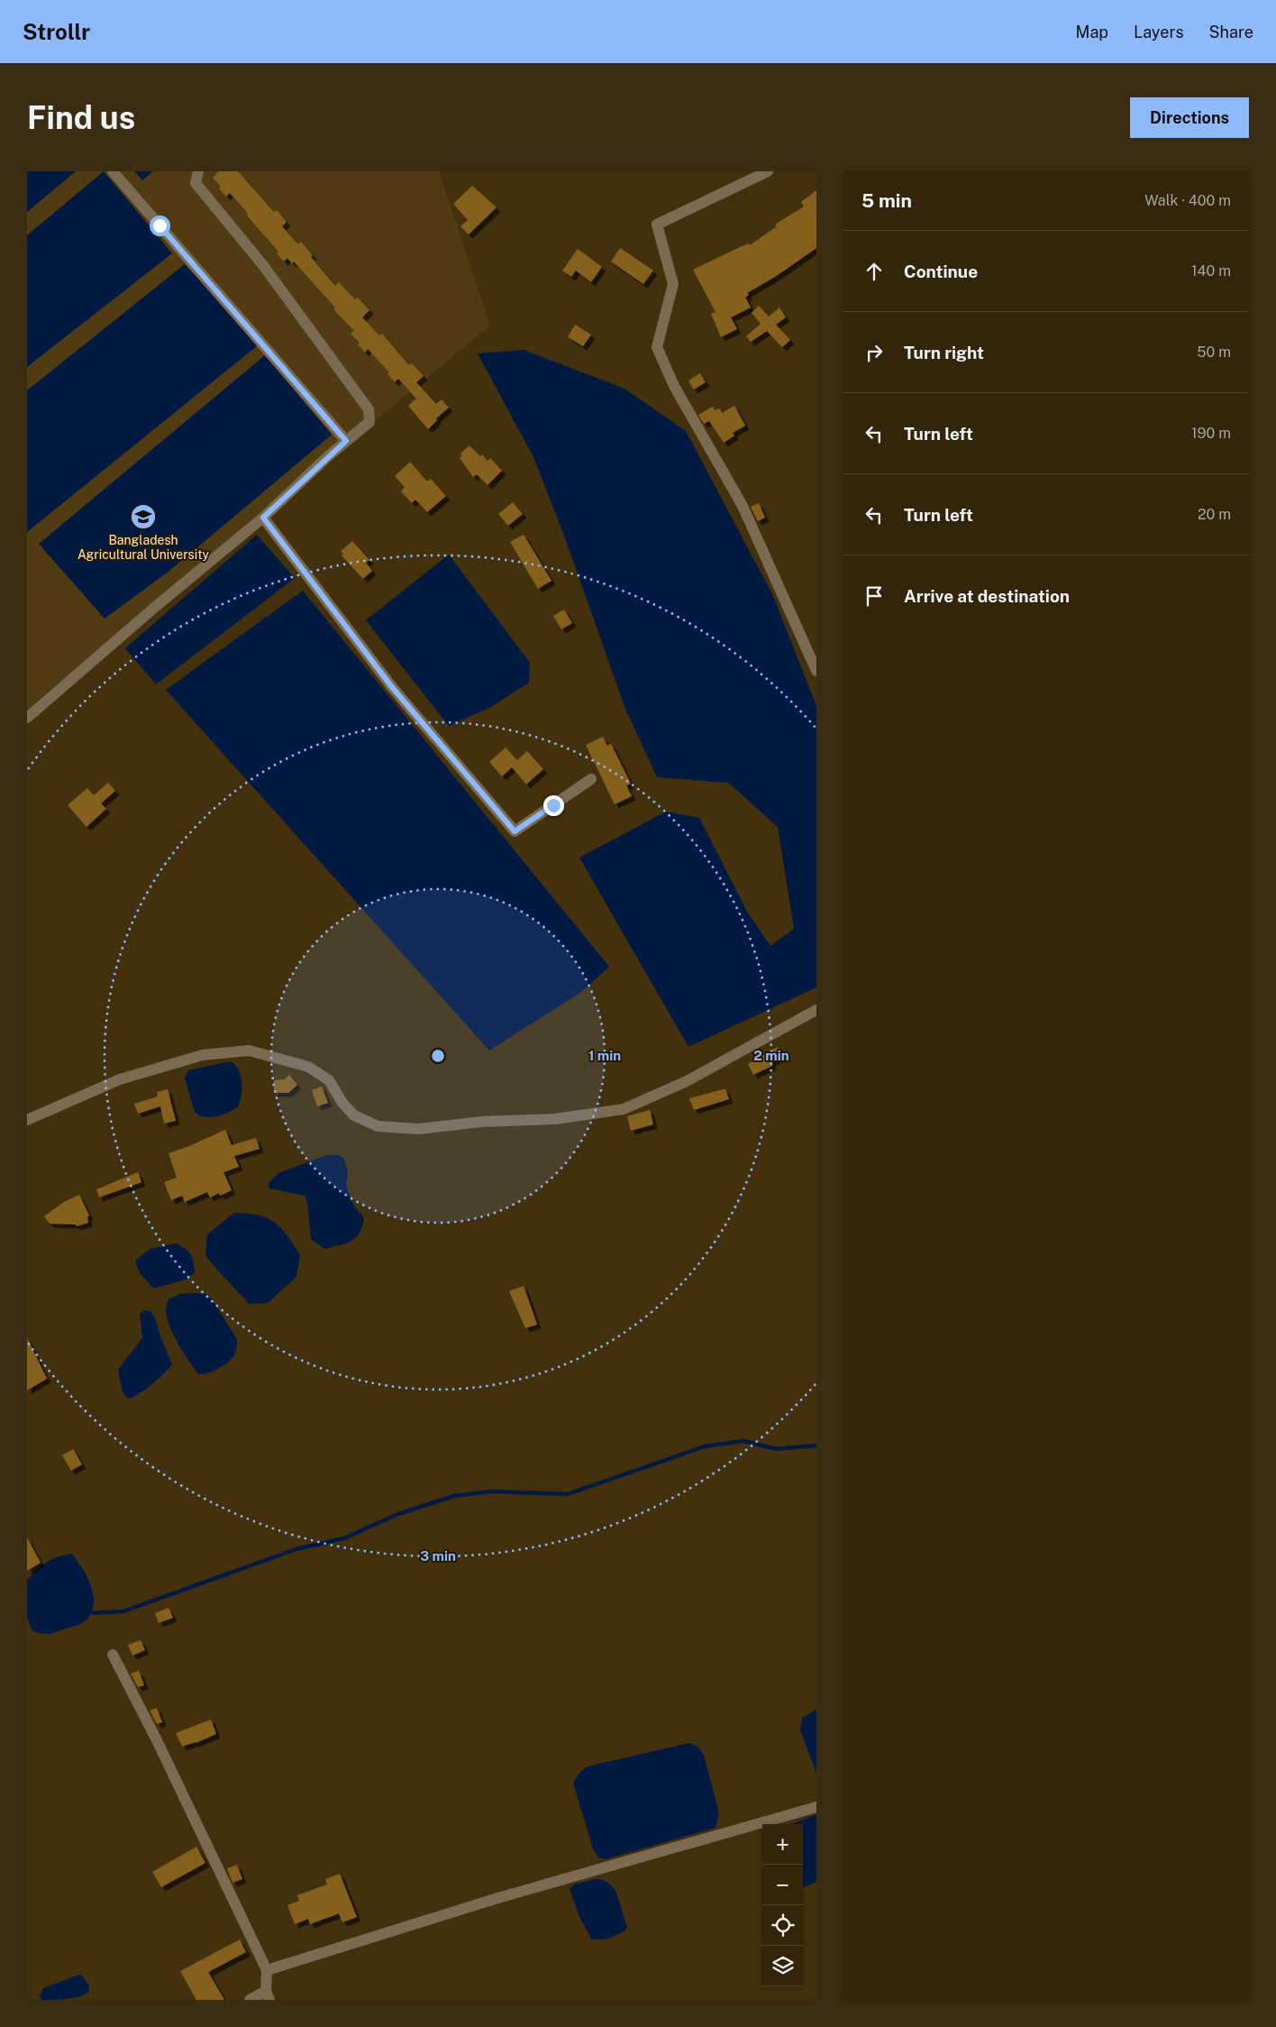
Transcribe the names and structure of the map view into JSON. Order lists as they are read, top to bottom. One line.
{"places":{"school or university":["Bangladesh Agricultural University"]},"page":{"header":"Strollr","nav":["Map","Layers","Share"],"buttons":"Directions","title":"Find us","heading":["5 min","Walk · 400 m"],"list":[["Continue","140 m"],["Turn right","50 m"],["Turn left","190 m"],["Turn left","20 m"],"Arrive at destination"],"map_buttons":["+","−"]},"rings":["1 min","2 min","3 min"]}
